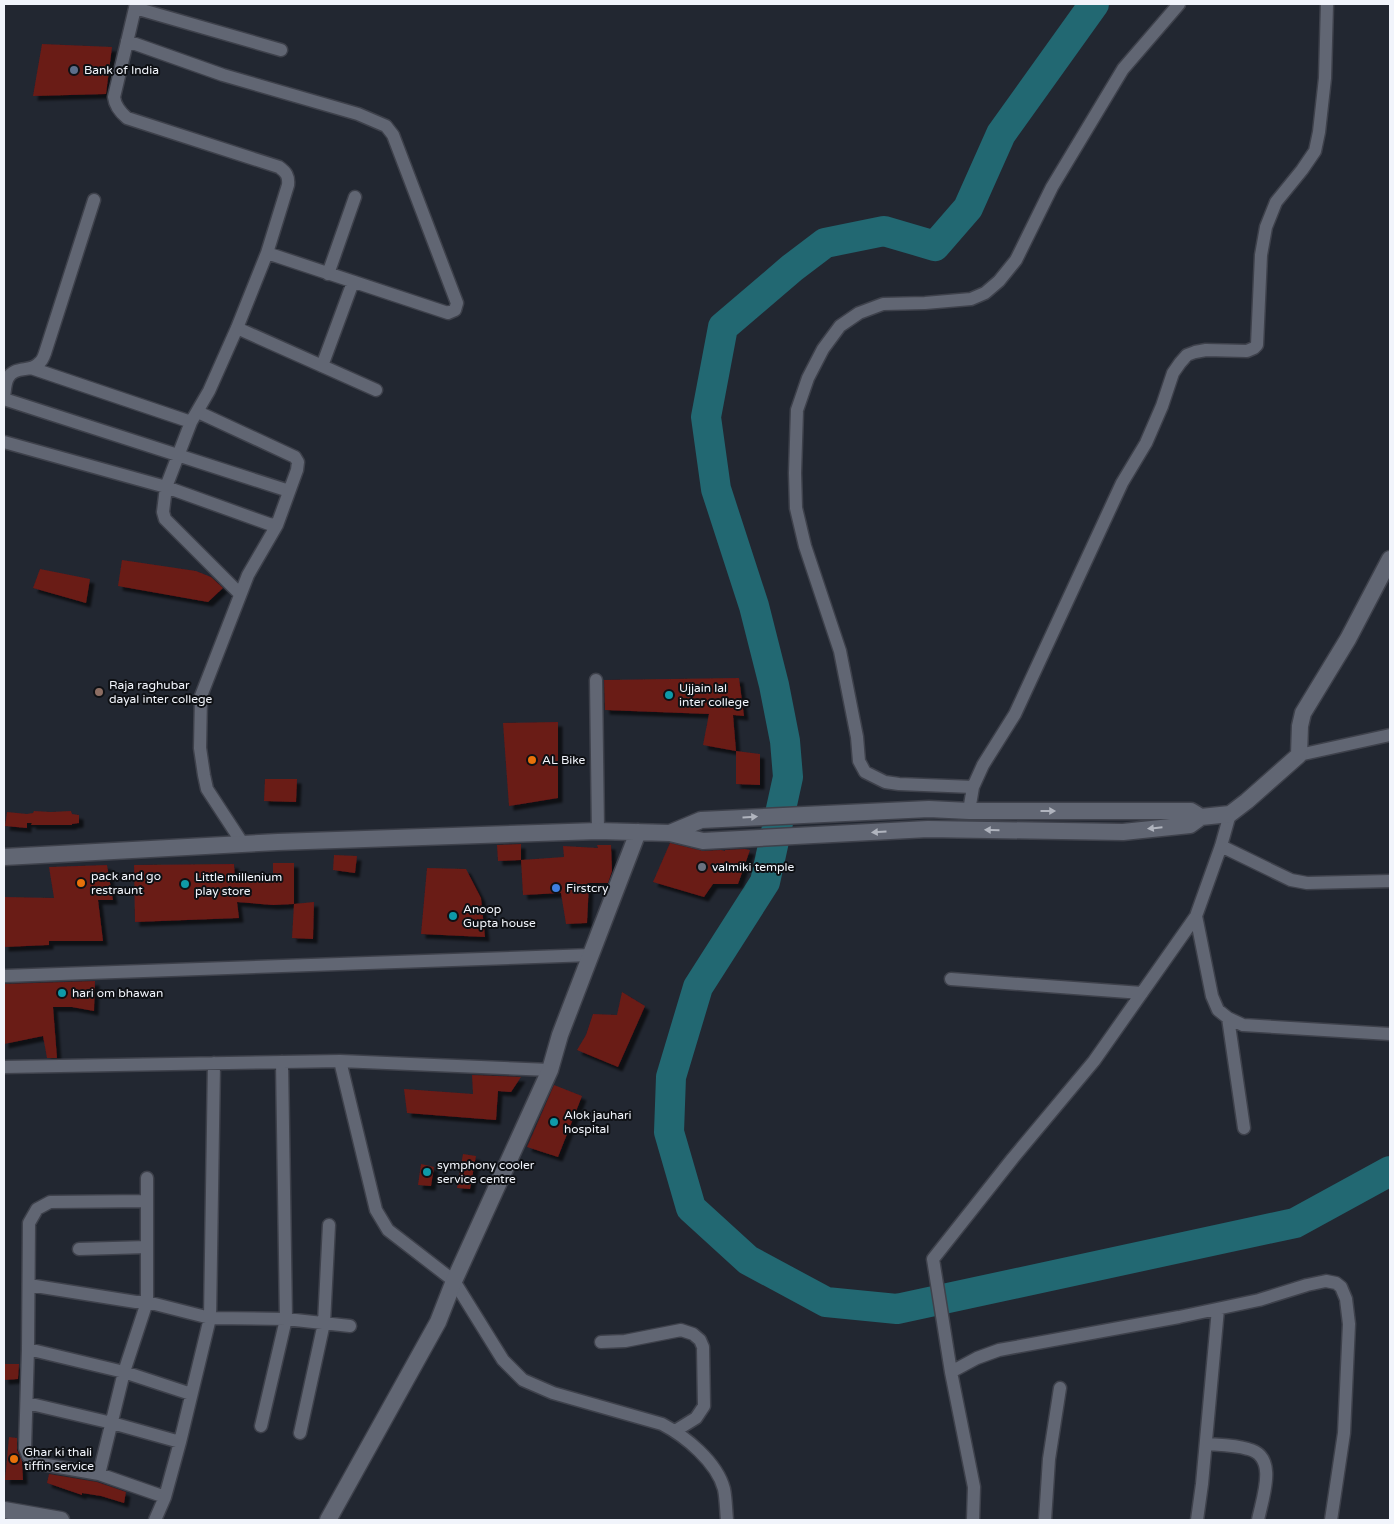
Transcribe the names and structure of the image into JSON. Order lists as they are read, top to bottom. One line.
{"places":["Bank of India","Raja raghubar dayal inter college","Ujjain lal inter college","AL Bike","valmiki temple","pack and go restraunt","Little millenium play store","Firstcry","Anoop Gupta house","hari om bhawan","Alok jauhari hospital","symphony cooler service centre","Ghar ki thali tiffin service"]}
